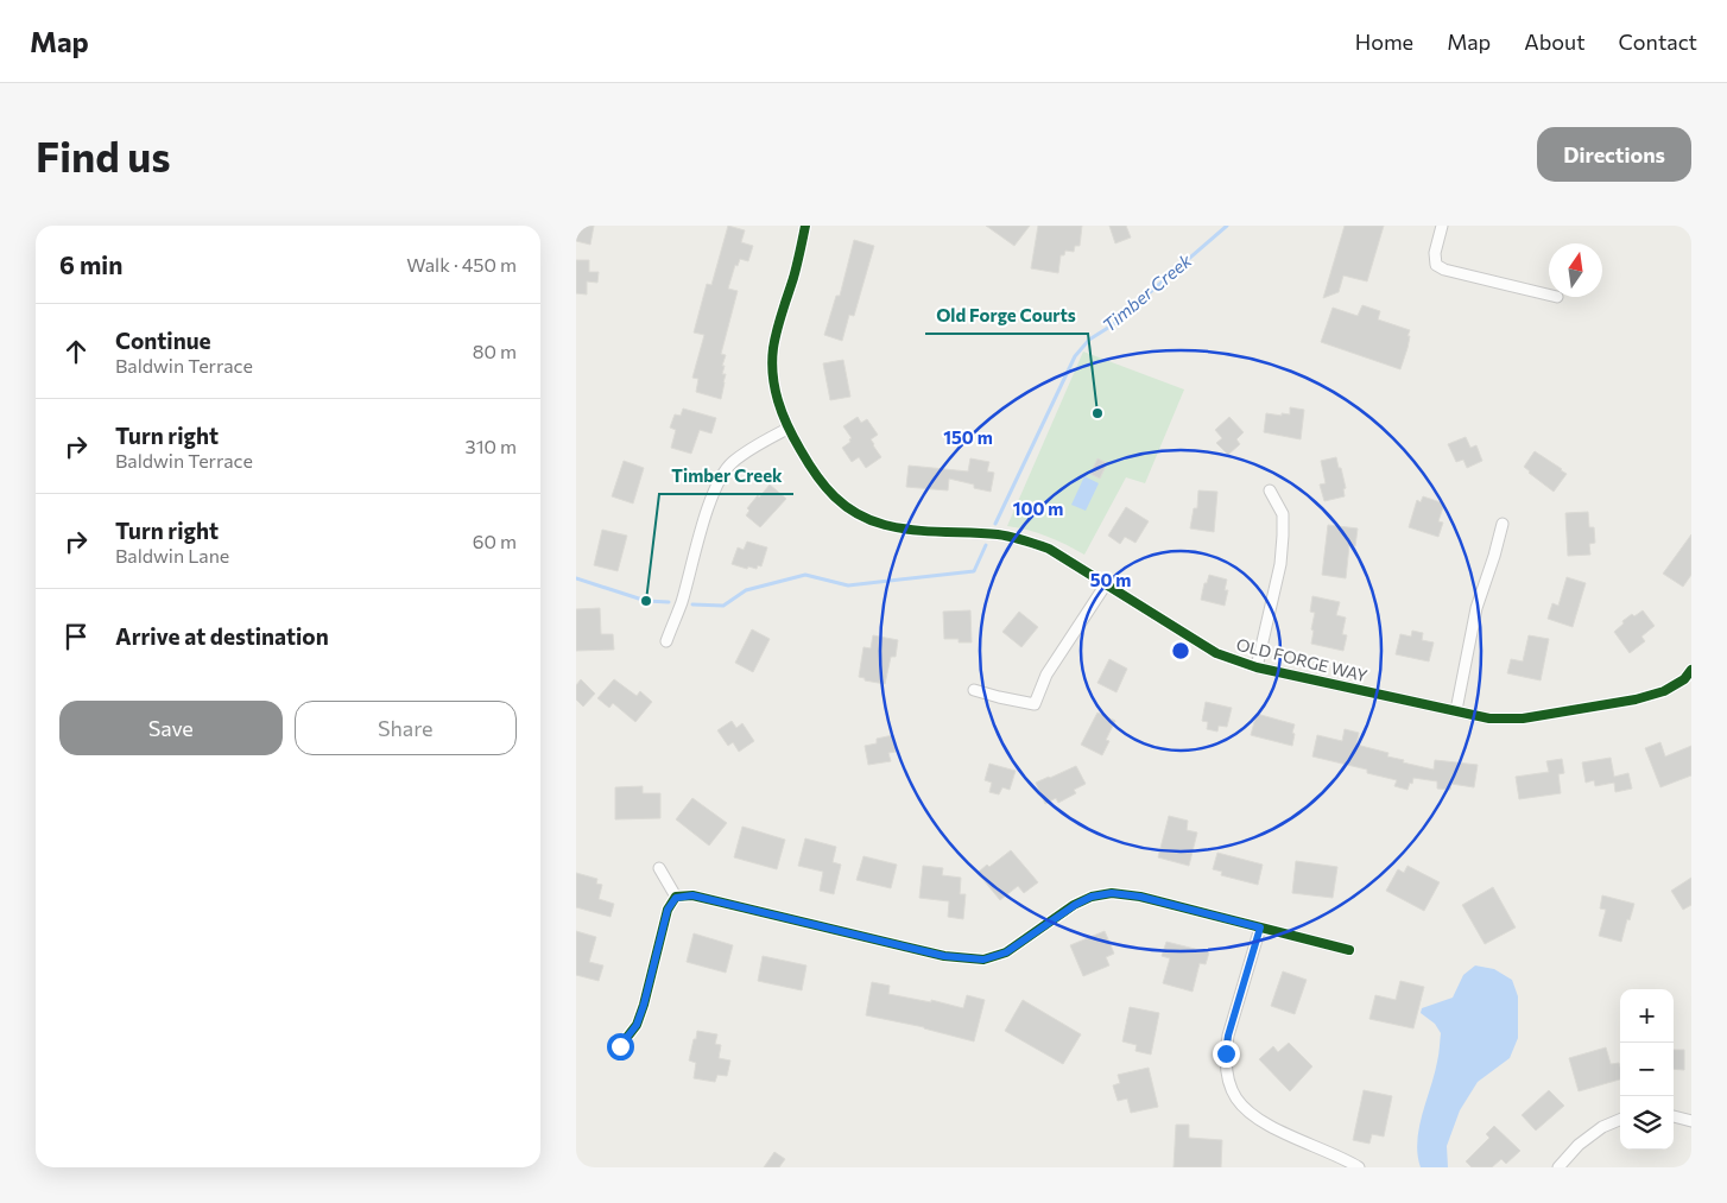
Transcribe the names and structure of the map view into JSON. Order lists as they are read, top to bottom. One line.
{"streets":{"street":["OLD FORGE WAY"]},"water":["Timber Creek"],"places":["Old Forge Courts","Timber Creek"],"north":"top","page":{"header":"Map","nav":["Home","Map","About","Contact"],"buttons":["Directions",["Save","Share"]],"title":"Find us","heading":["6 min","Walk · 450 m"],"list":[["Continue","Baldwin Terrace","80 m"],["Turn right","Baldwin Terrace","310 m"],["Turn right","Baldwin Lane","60 m"],"Arrive at destination"],"map_buttons":["+","−"]},"rings":["150 m","100 m","50 m"]}
